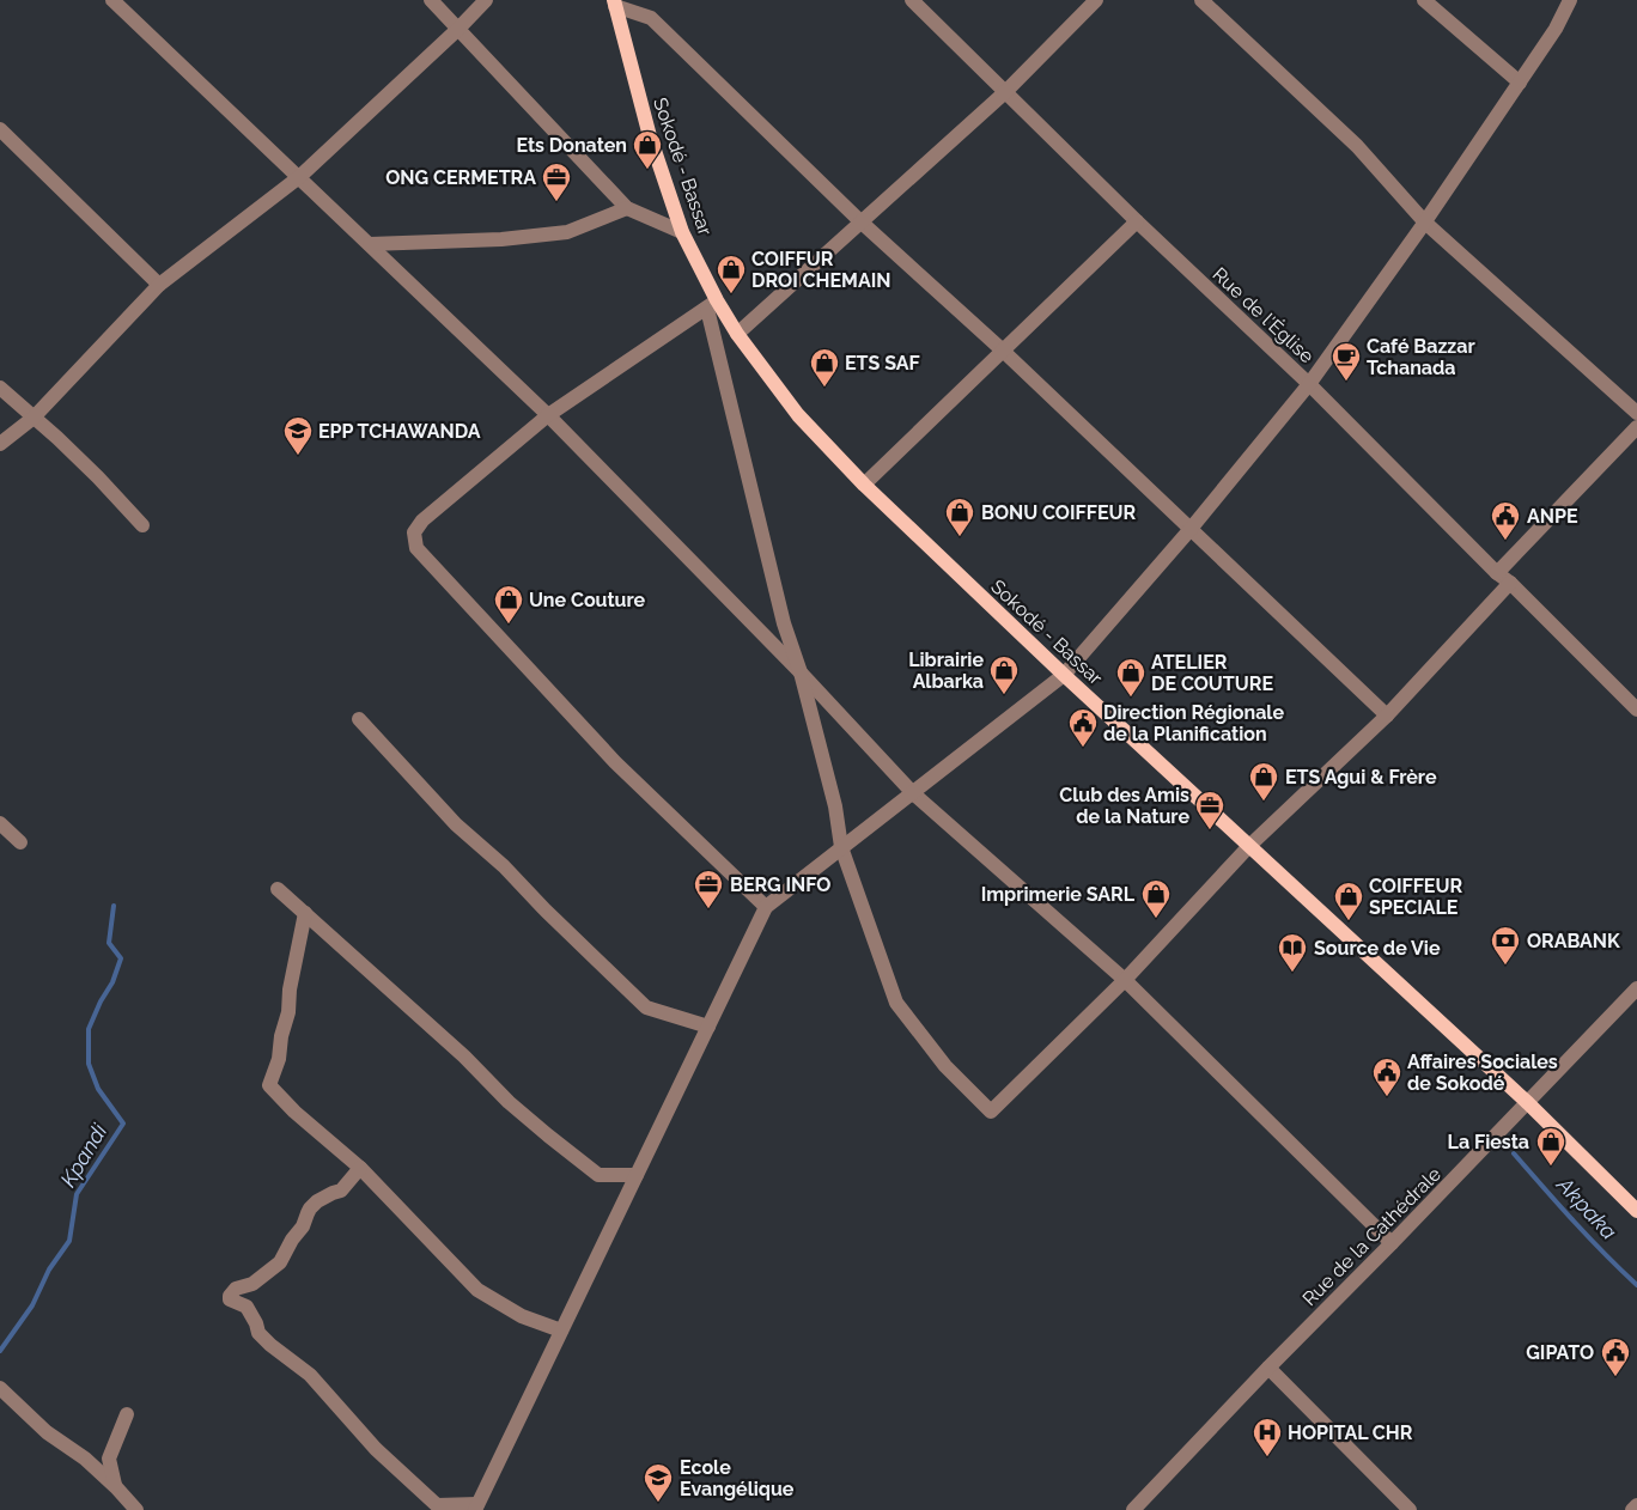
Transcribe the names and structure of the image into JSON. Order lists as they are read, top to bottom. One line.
{"streets":{"main road":["Sokodé - Bassar"],"street":["Rue de l'Église","Rue de la Cathédrale"]},"crossings":[["Sokodé - Bassar","Rue de la Cathédrale"]],"water":["Kpandi","Akpaka"],"places":{"shop":["Ets Donaten","COIFFUR DROI CHEMAIN","ETS SAF","BONU COIFFEUR","Une Couture","Librairie Albarka","ATELIER DE COUTURE","ETS Agui & Frère","Imprimerie SARL","COIFFEUR SPECIALE","La Fiesta"],"office":["ONG CERMETRA","Club des Amis de la Nature","BERG INFO"],"cafe":["Café Bazzar Tchanada"],"school or university":["EPP TCHAWANDA","Ecole Evangélique"],"public building":["ANPE","Direction Régionale de la Planification","Affaires Sociales de Sokodé","GIPATO"],"bank":["ORABANK"],"library":["Source de Vie"],"hospital":["HOPITAL CHR"]}}
